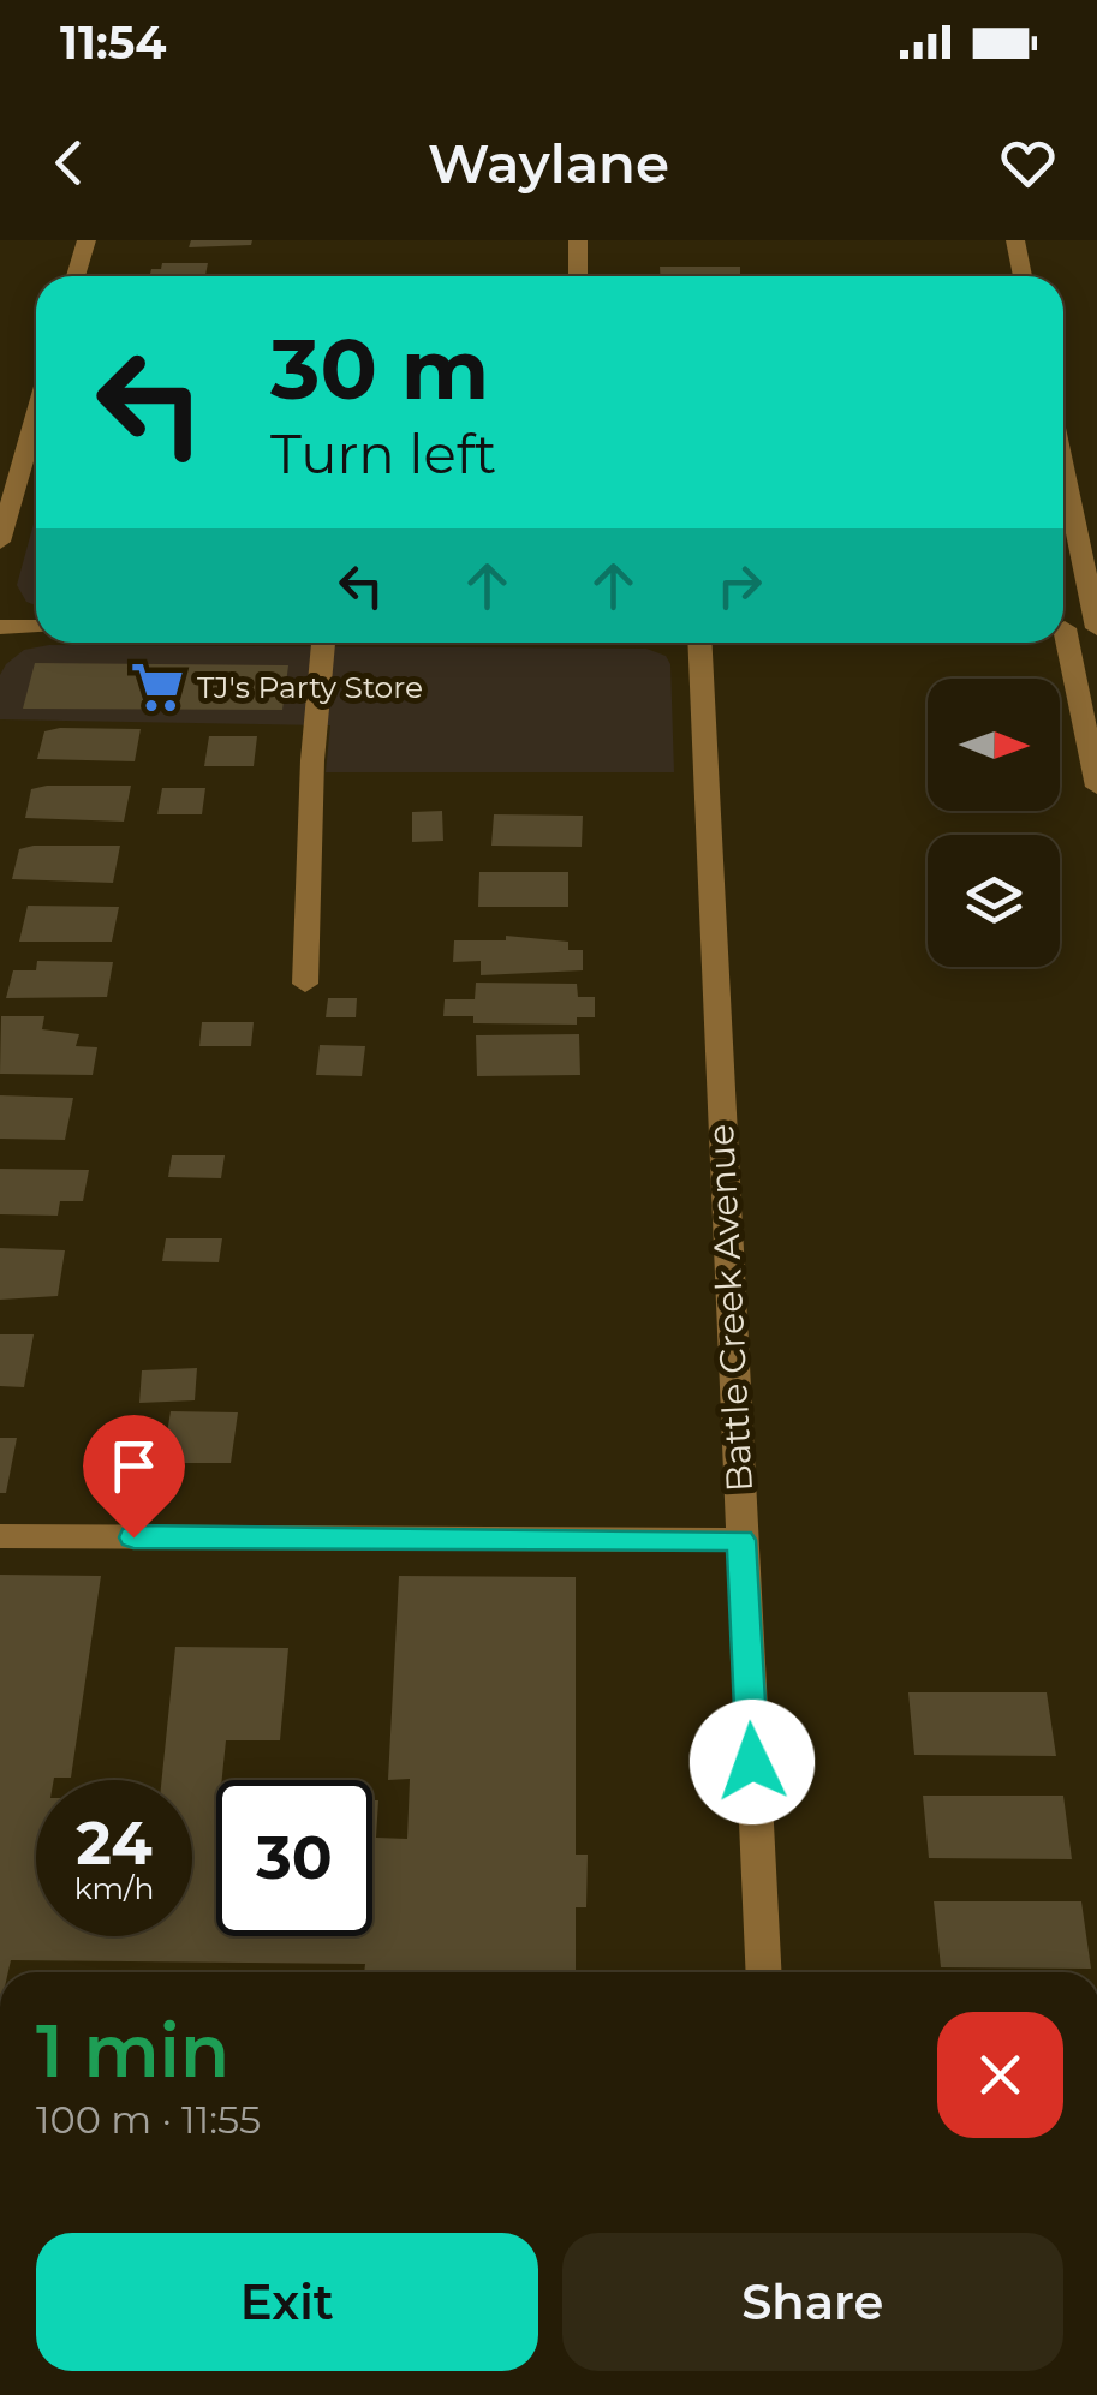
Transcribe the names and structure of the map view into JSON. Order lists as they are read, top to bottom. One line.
{"streets":{"street":["Battle Creek Avenue"]},"places":{"supermarket":["TJ's Party Store"]},"north":"right","page":{"status":"11:54","header":"Waylane","turn":["30 m","Turn left"],"speed":"24 km/h","limit":"30","heading":["1 min","100 m · 11:55"],"buttons":["Exit","Share"]}}
